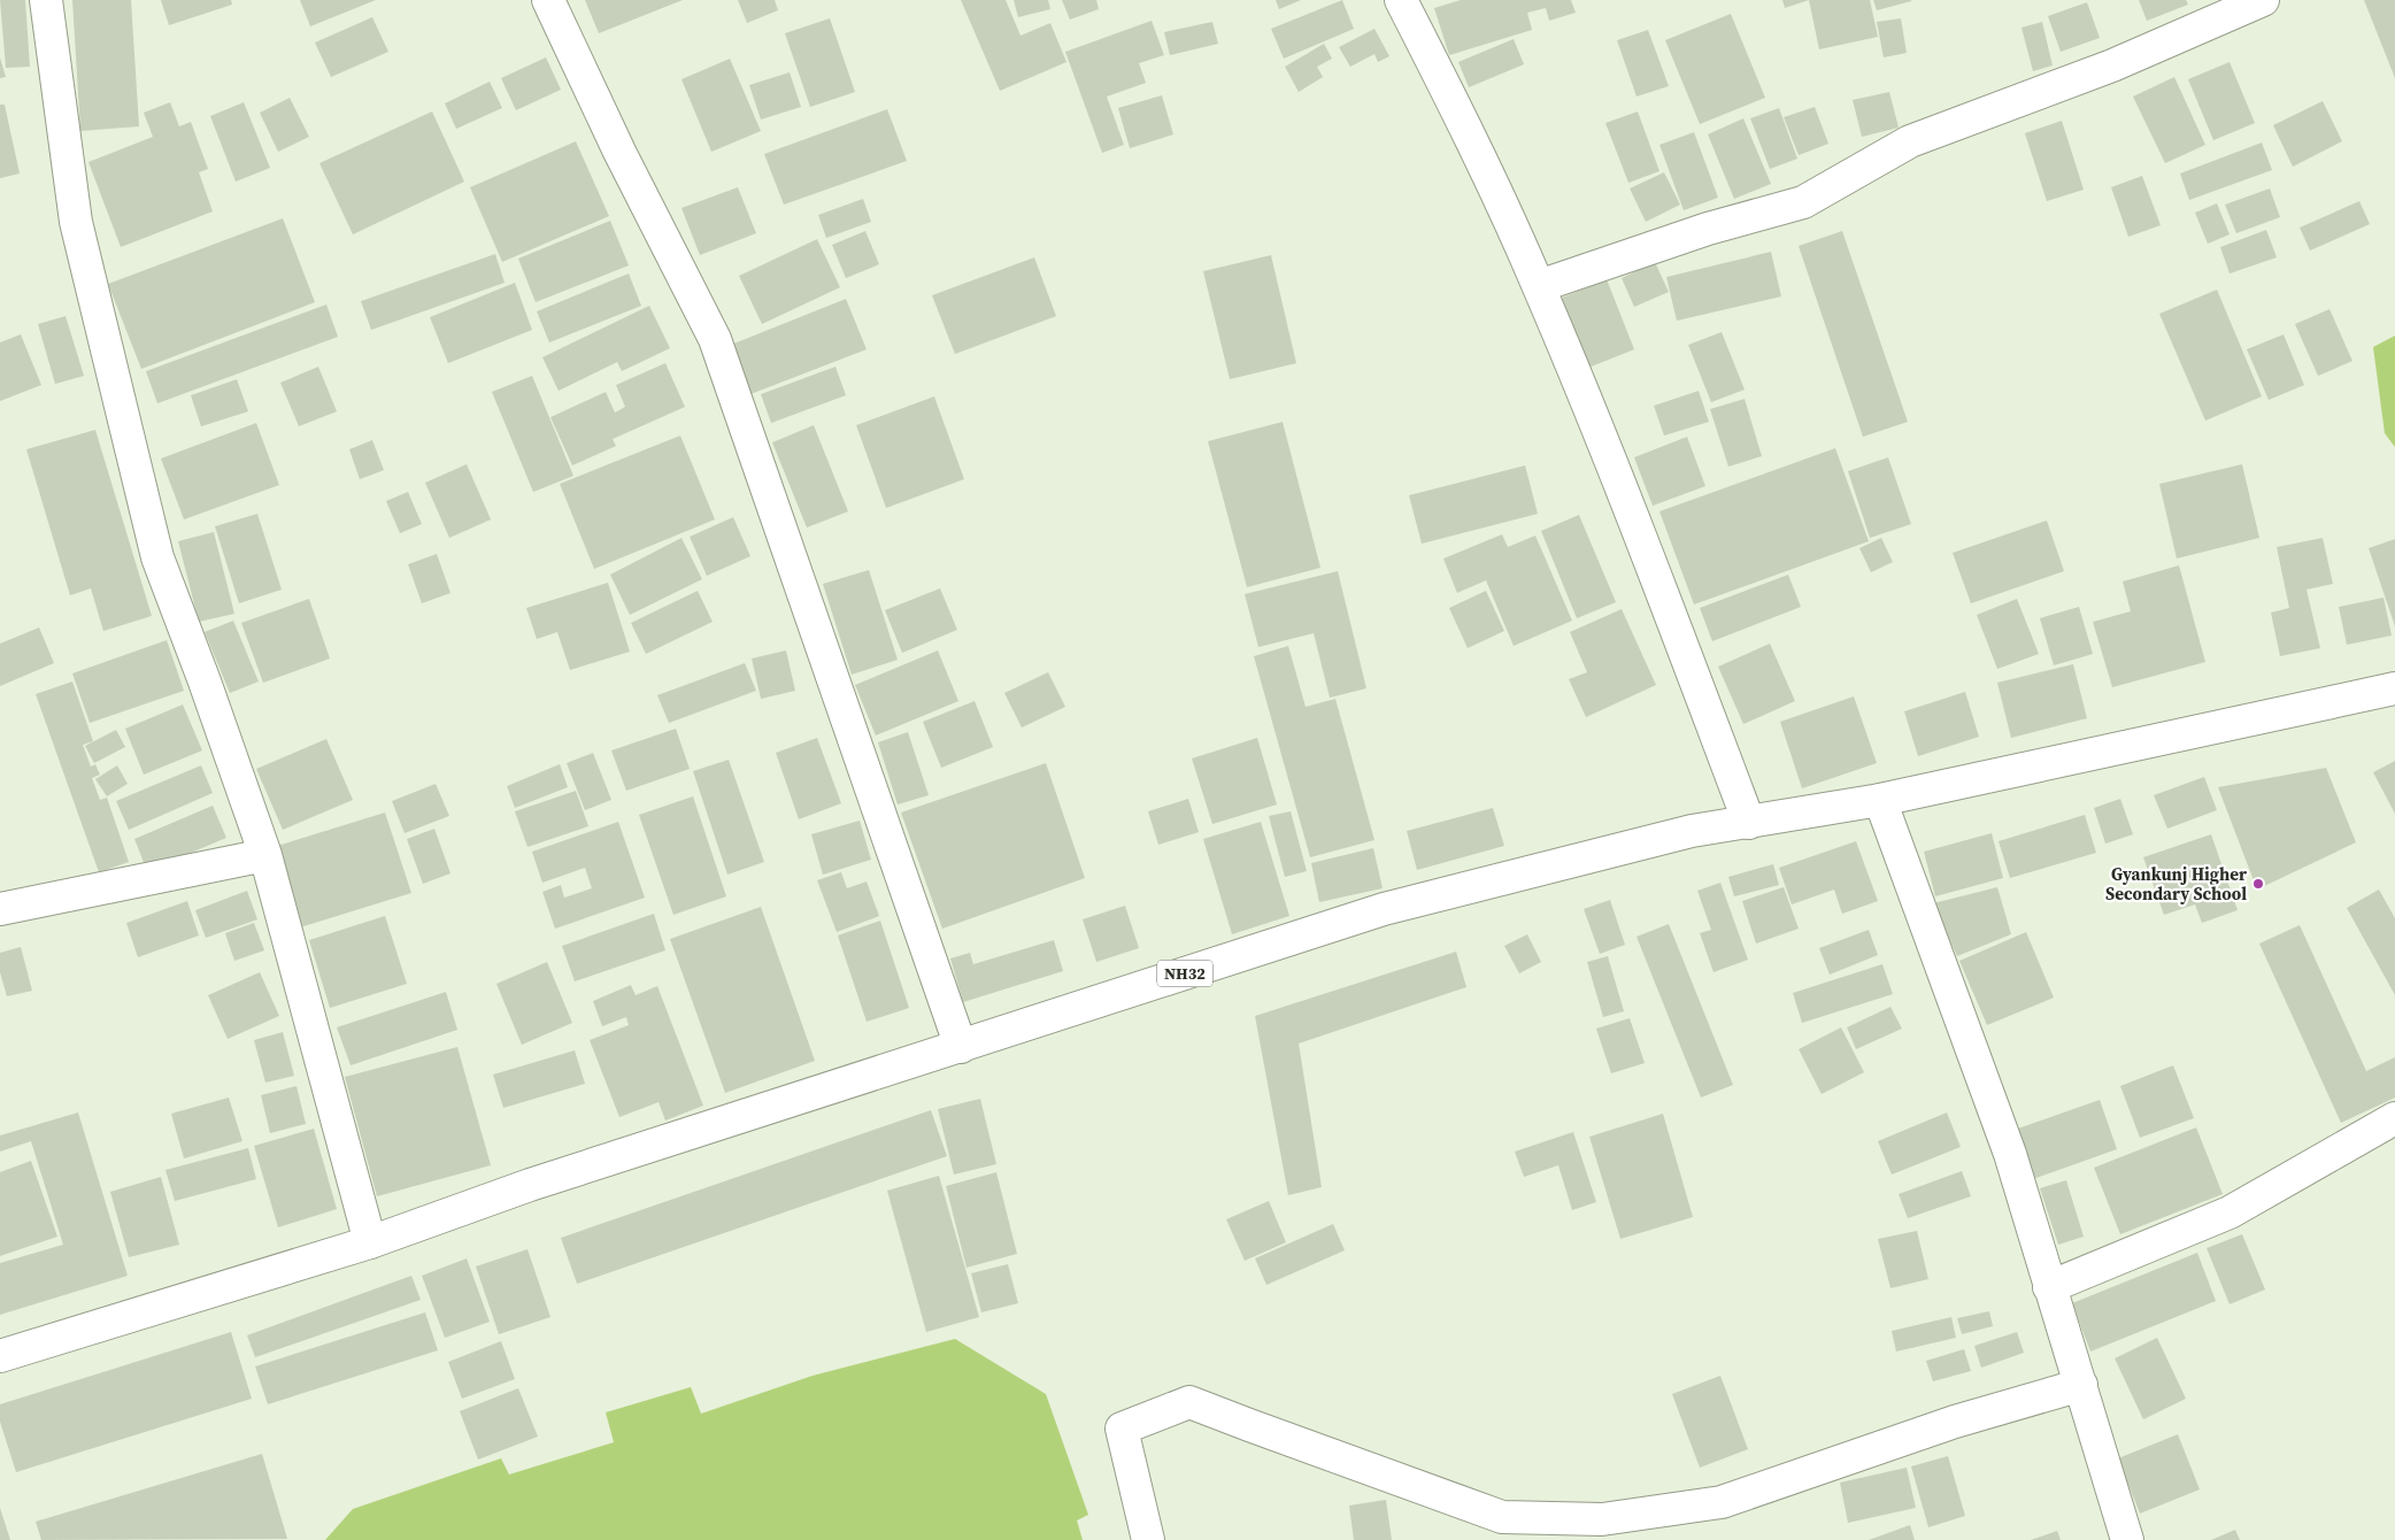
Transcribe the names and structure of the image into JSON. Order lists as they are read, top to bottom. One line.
{"streets":{"street":["NH32"]},"places":["Gyankunj Higher Secondary School"]}
